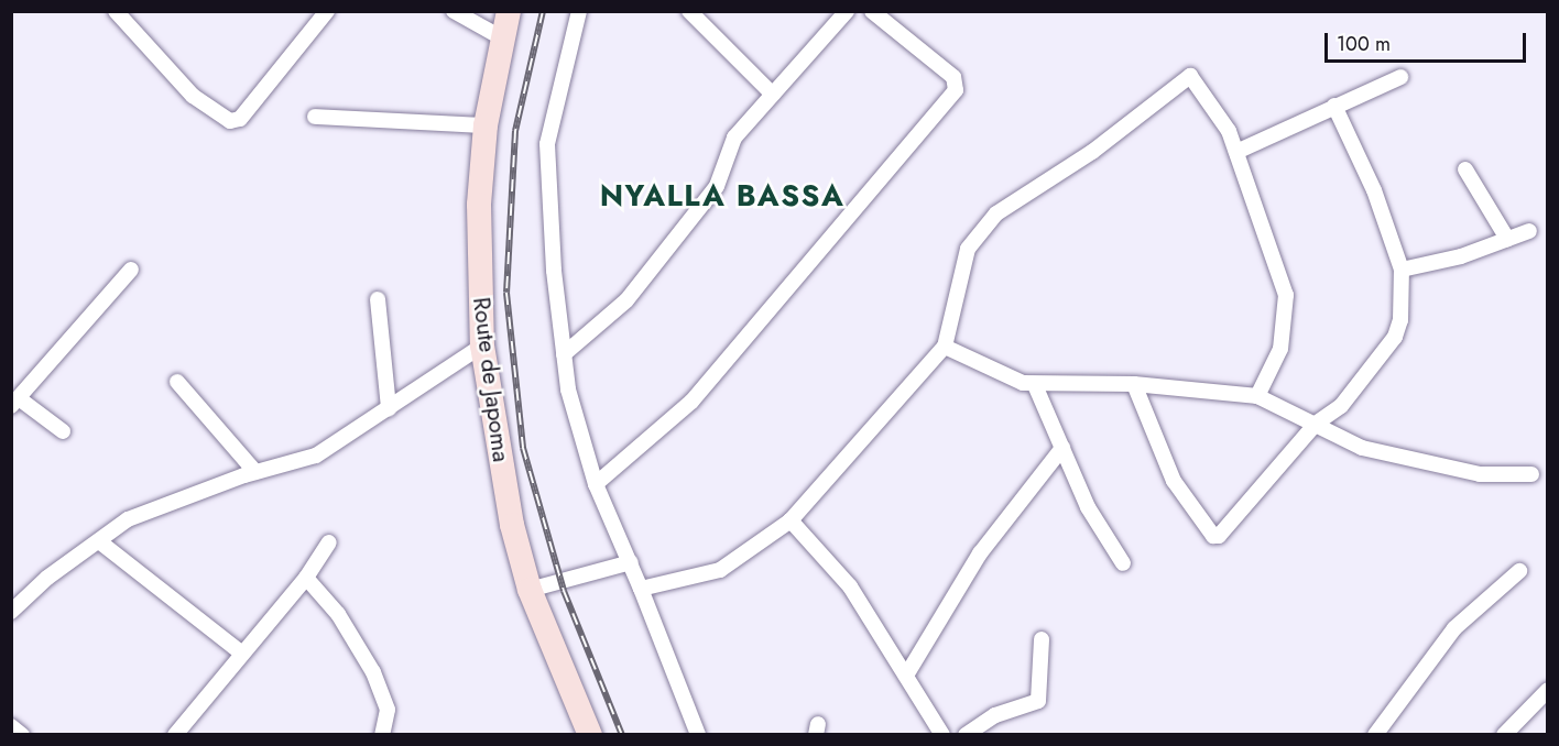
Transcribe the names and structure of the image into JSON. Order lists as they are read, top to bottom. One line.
{"streets":{"main road":["Route de Japoma"]},"districts":["NYALLA BASSA"],"scale_bar":"100 m"}
